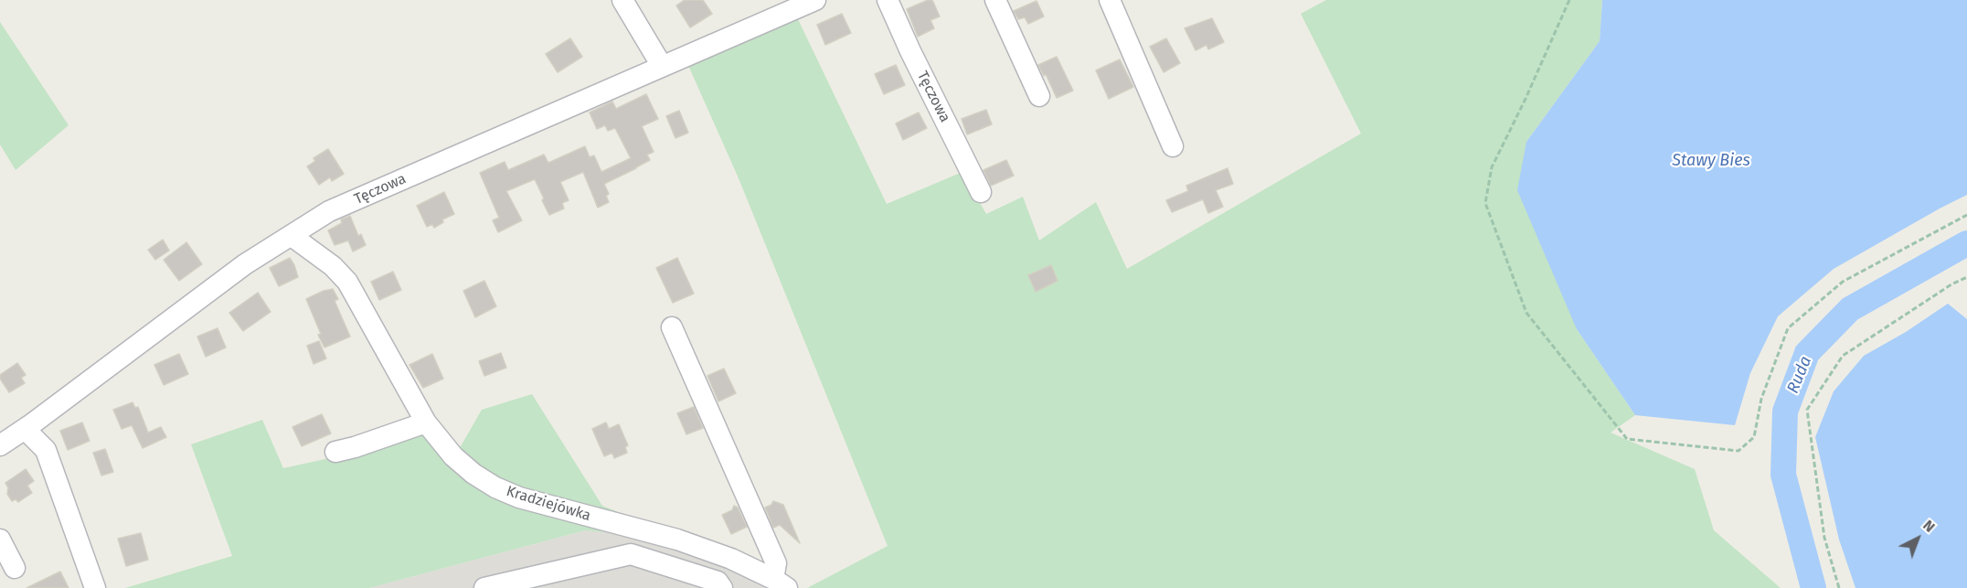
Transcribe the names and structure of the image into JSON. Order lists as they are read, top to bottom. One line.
{"streets":{"street":["Tęczowa","Kradziejówka"]},"crossings":[["Tęczowa","Kradziejówka"]],"water":["Stawy Bies","Ruda"],"north":"top right"}
